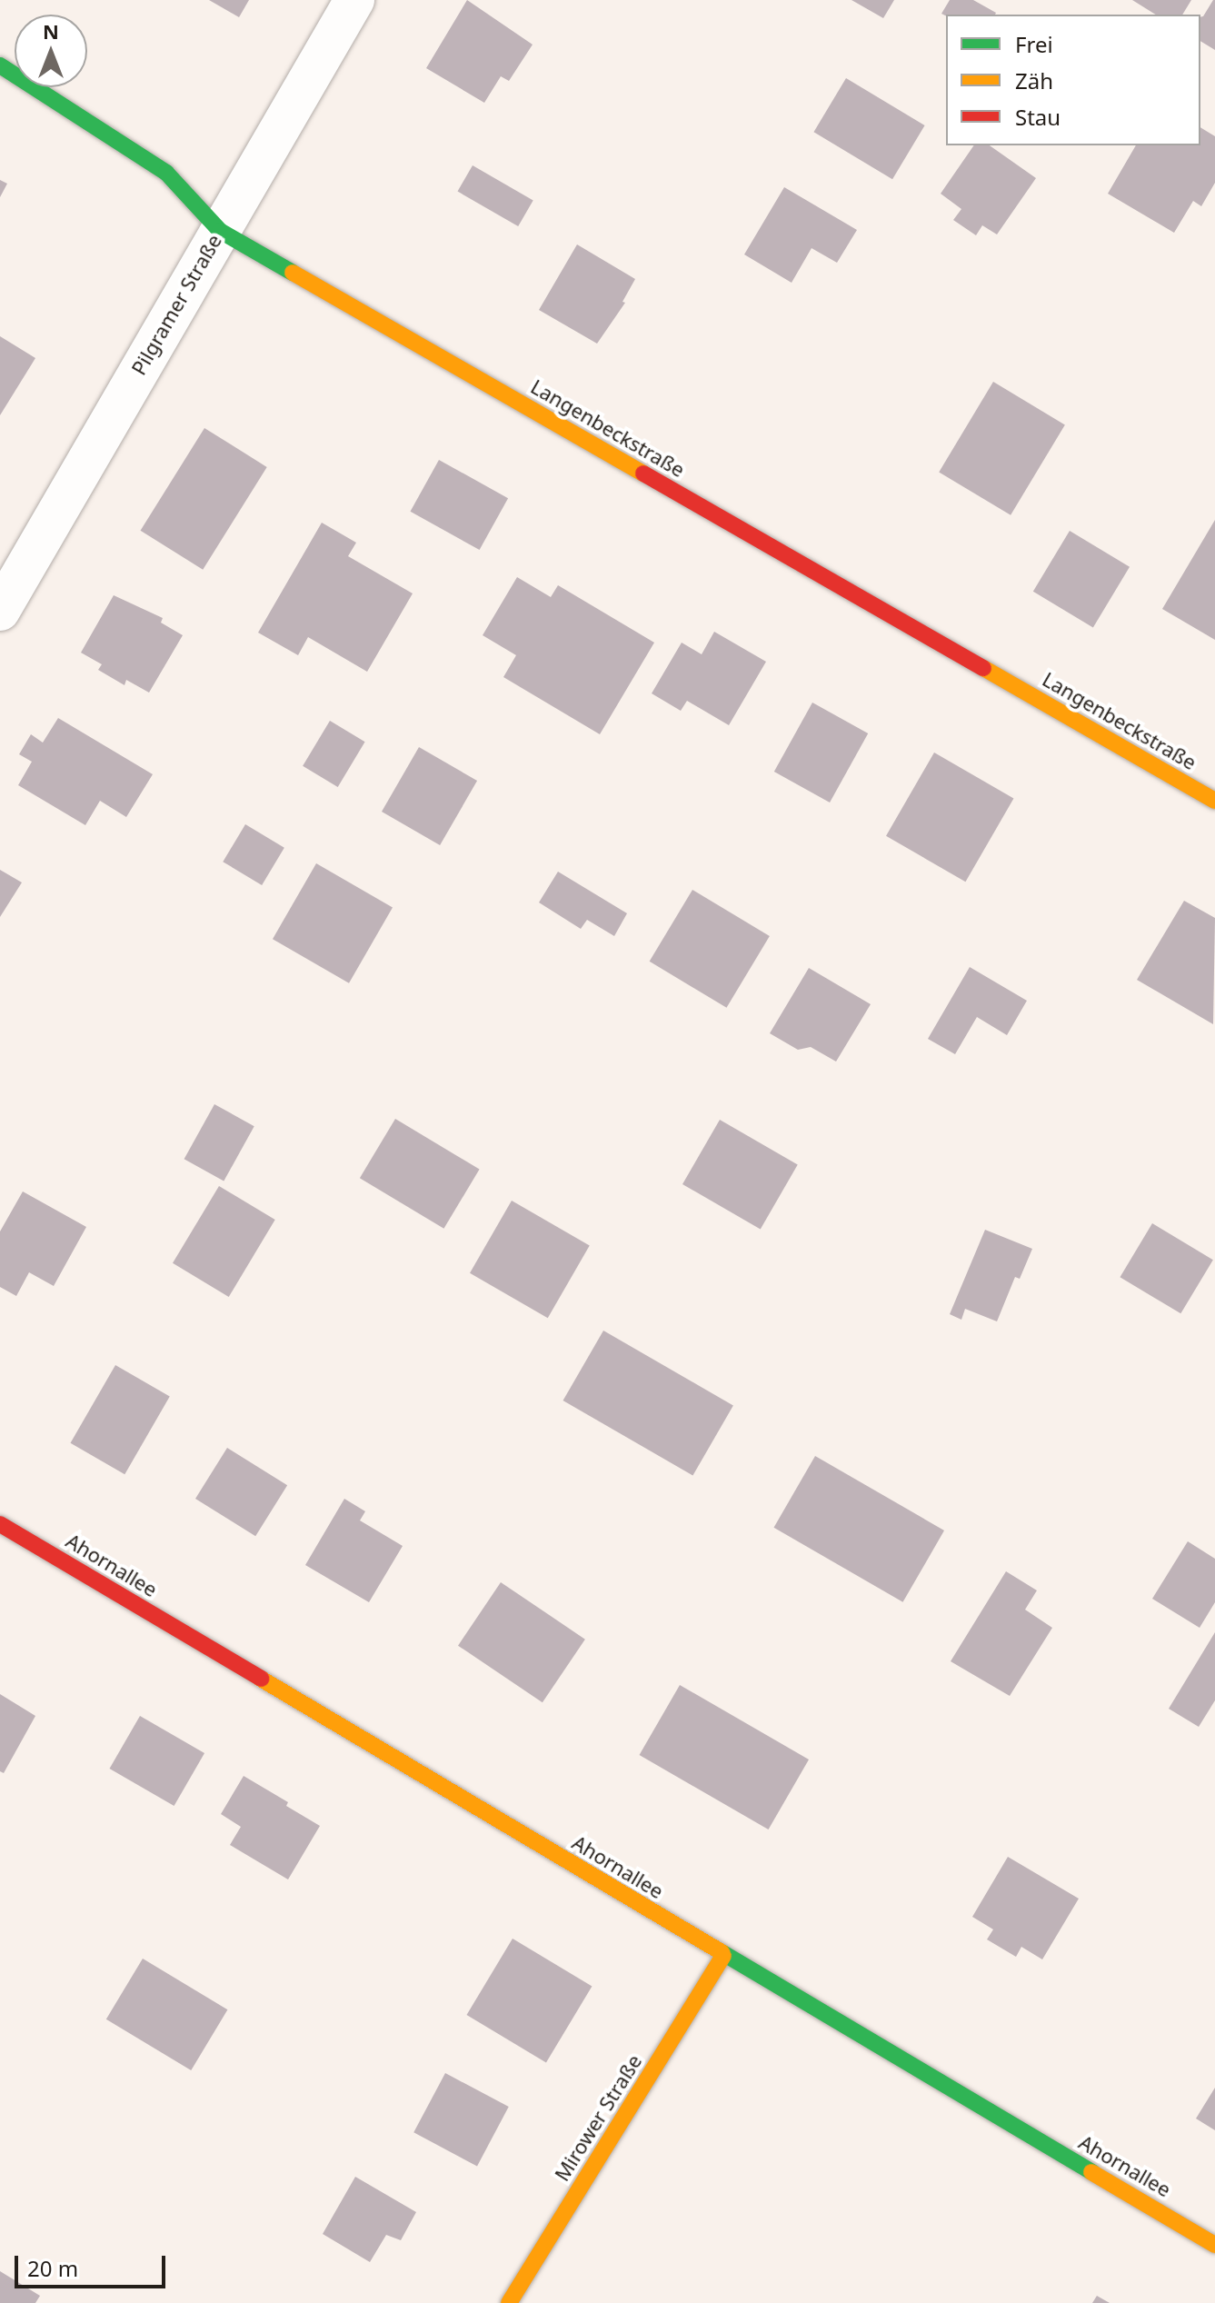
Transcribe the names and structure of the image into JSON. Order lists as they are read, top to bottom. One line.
{"streets":{"street":["Pilgramer Straße","Langenbeckstraße","Ahornallee","Mirower Straße"]},"crossings":[["Pilgramer Straße","Langenbeckstraße"],["Ahornallee","Mirower Straße"]],"legend":["Frei","Zäh","Stau"],"scale_bar":"20 m","north":"top"}
